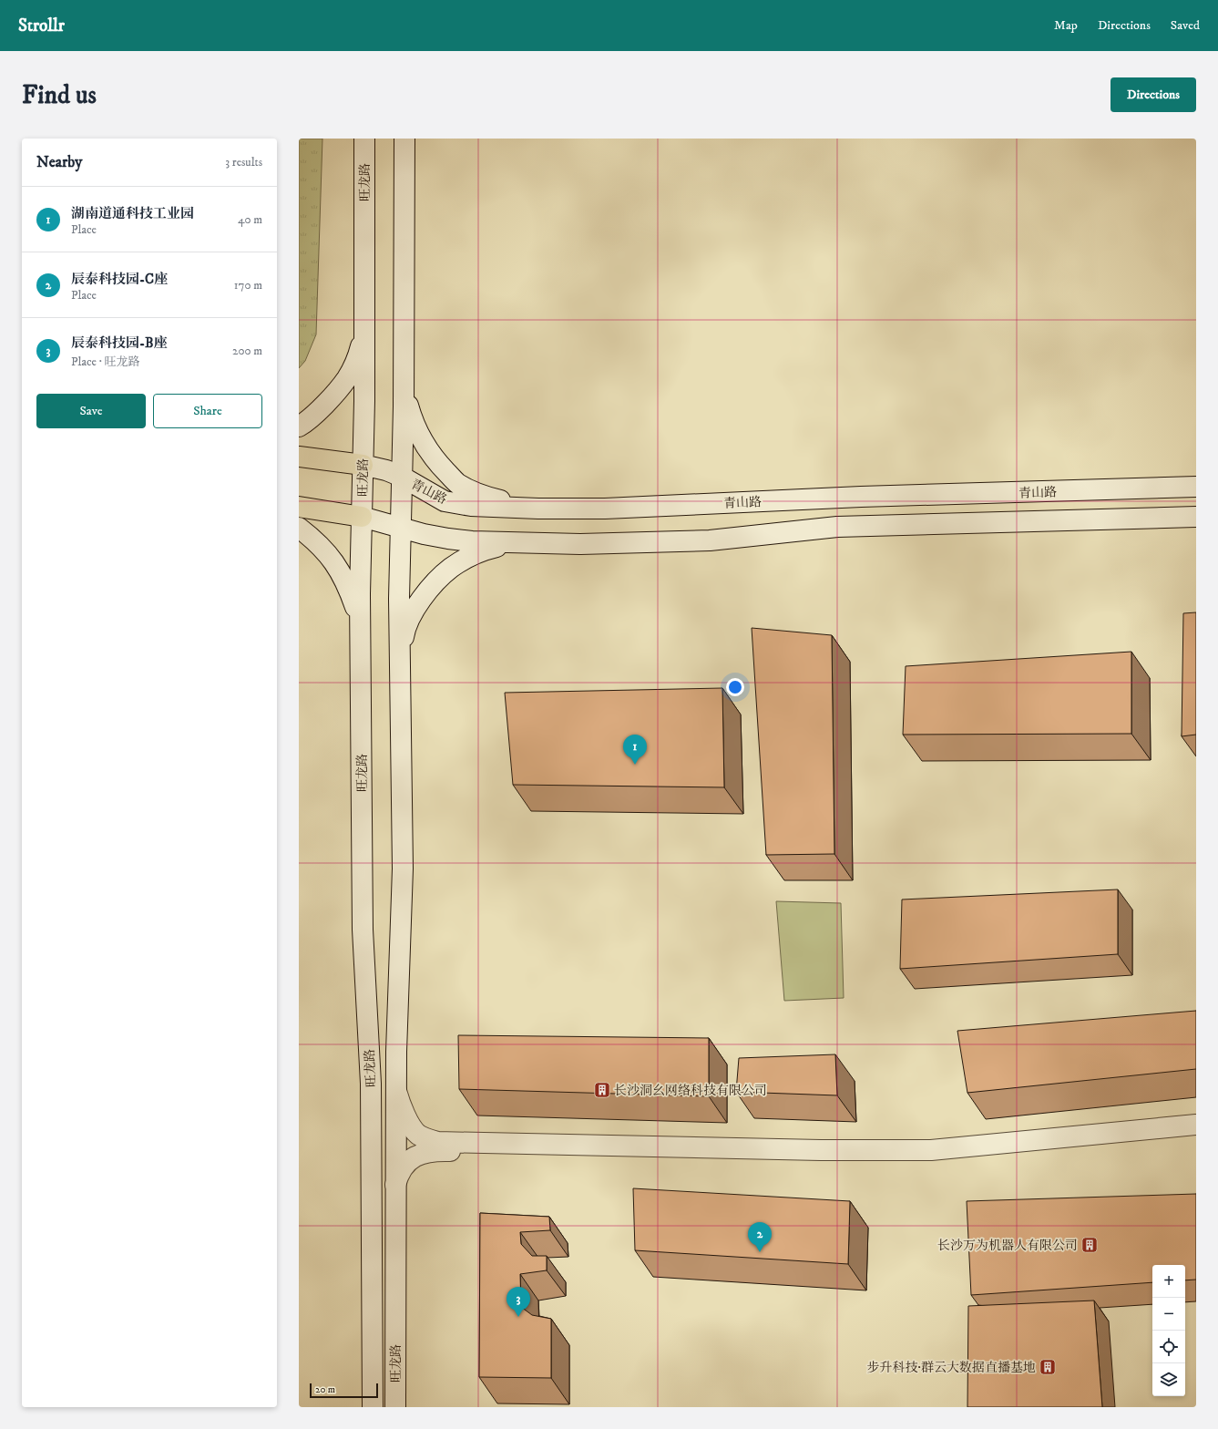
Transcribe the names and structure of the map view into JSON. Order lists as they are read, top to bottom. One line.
{"streets":{"main road":["旺龙路","青山路"]},"crossings":[["旺龙路","青山路"]],"places":{"building":["长沙洞幺网络科技有限公司","长沙万为机器人有限公司","步升科技·群云大数据直播基地"]},"scale_bar":"20 m","page":{"header":"Strollr","nav":["Map","Directions","Saved"],"buttons":["Directions",["Save","Share"]],"title":"Find us","heading":["Nearby","3 results"],"list":[{"mark":"1","name":"湖南道通科技工业园","note":"Place","value":"40 m"},{"mark":"2","name":"辰泰科技园-C座","note":"Place","value":"170 m"},{"mark":"3","name":"辰泰科技园-B座","note":"Place · 旺龙路","value":"200 m"}],"pins":["1","2","3"],"map_buttons":["+","−"],"scale":"20 m"}}
